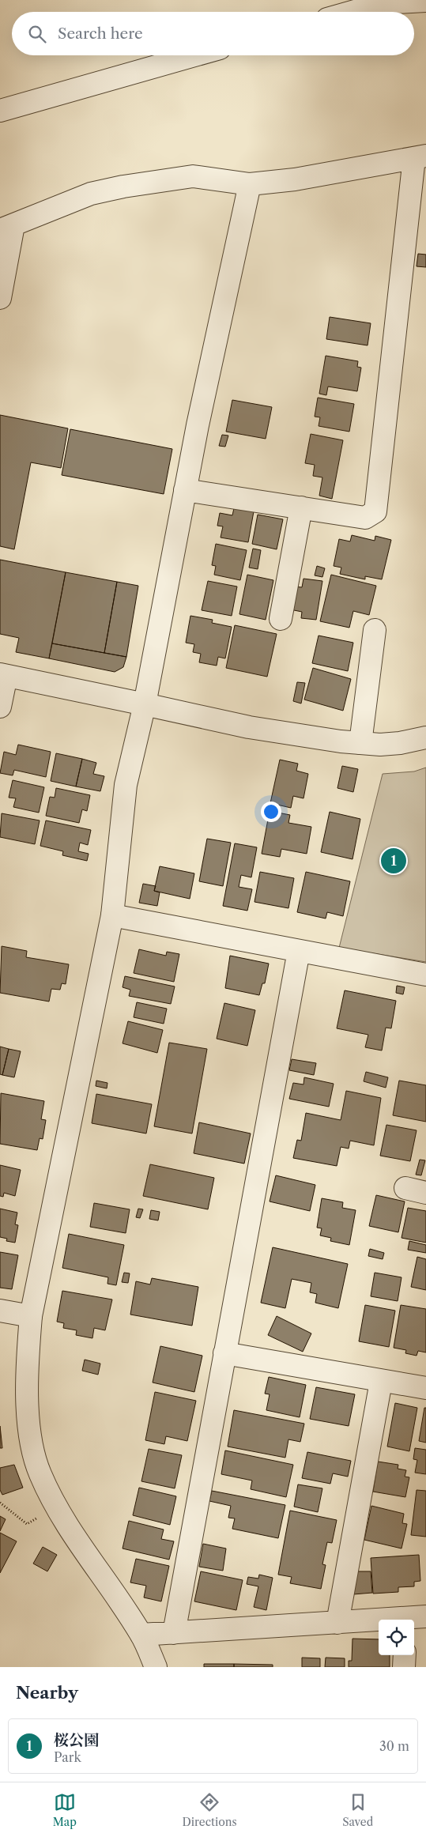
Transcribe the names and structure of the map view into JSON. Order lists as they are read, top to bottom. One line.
{"page":{"search":"Search here","pins":"1","heading":"Nearby","list":[{"mark":"1","name":"桜公園","note":"Park","value":"30 m"}],"nav":["Map","Directions","Saved"]}}
